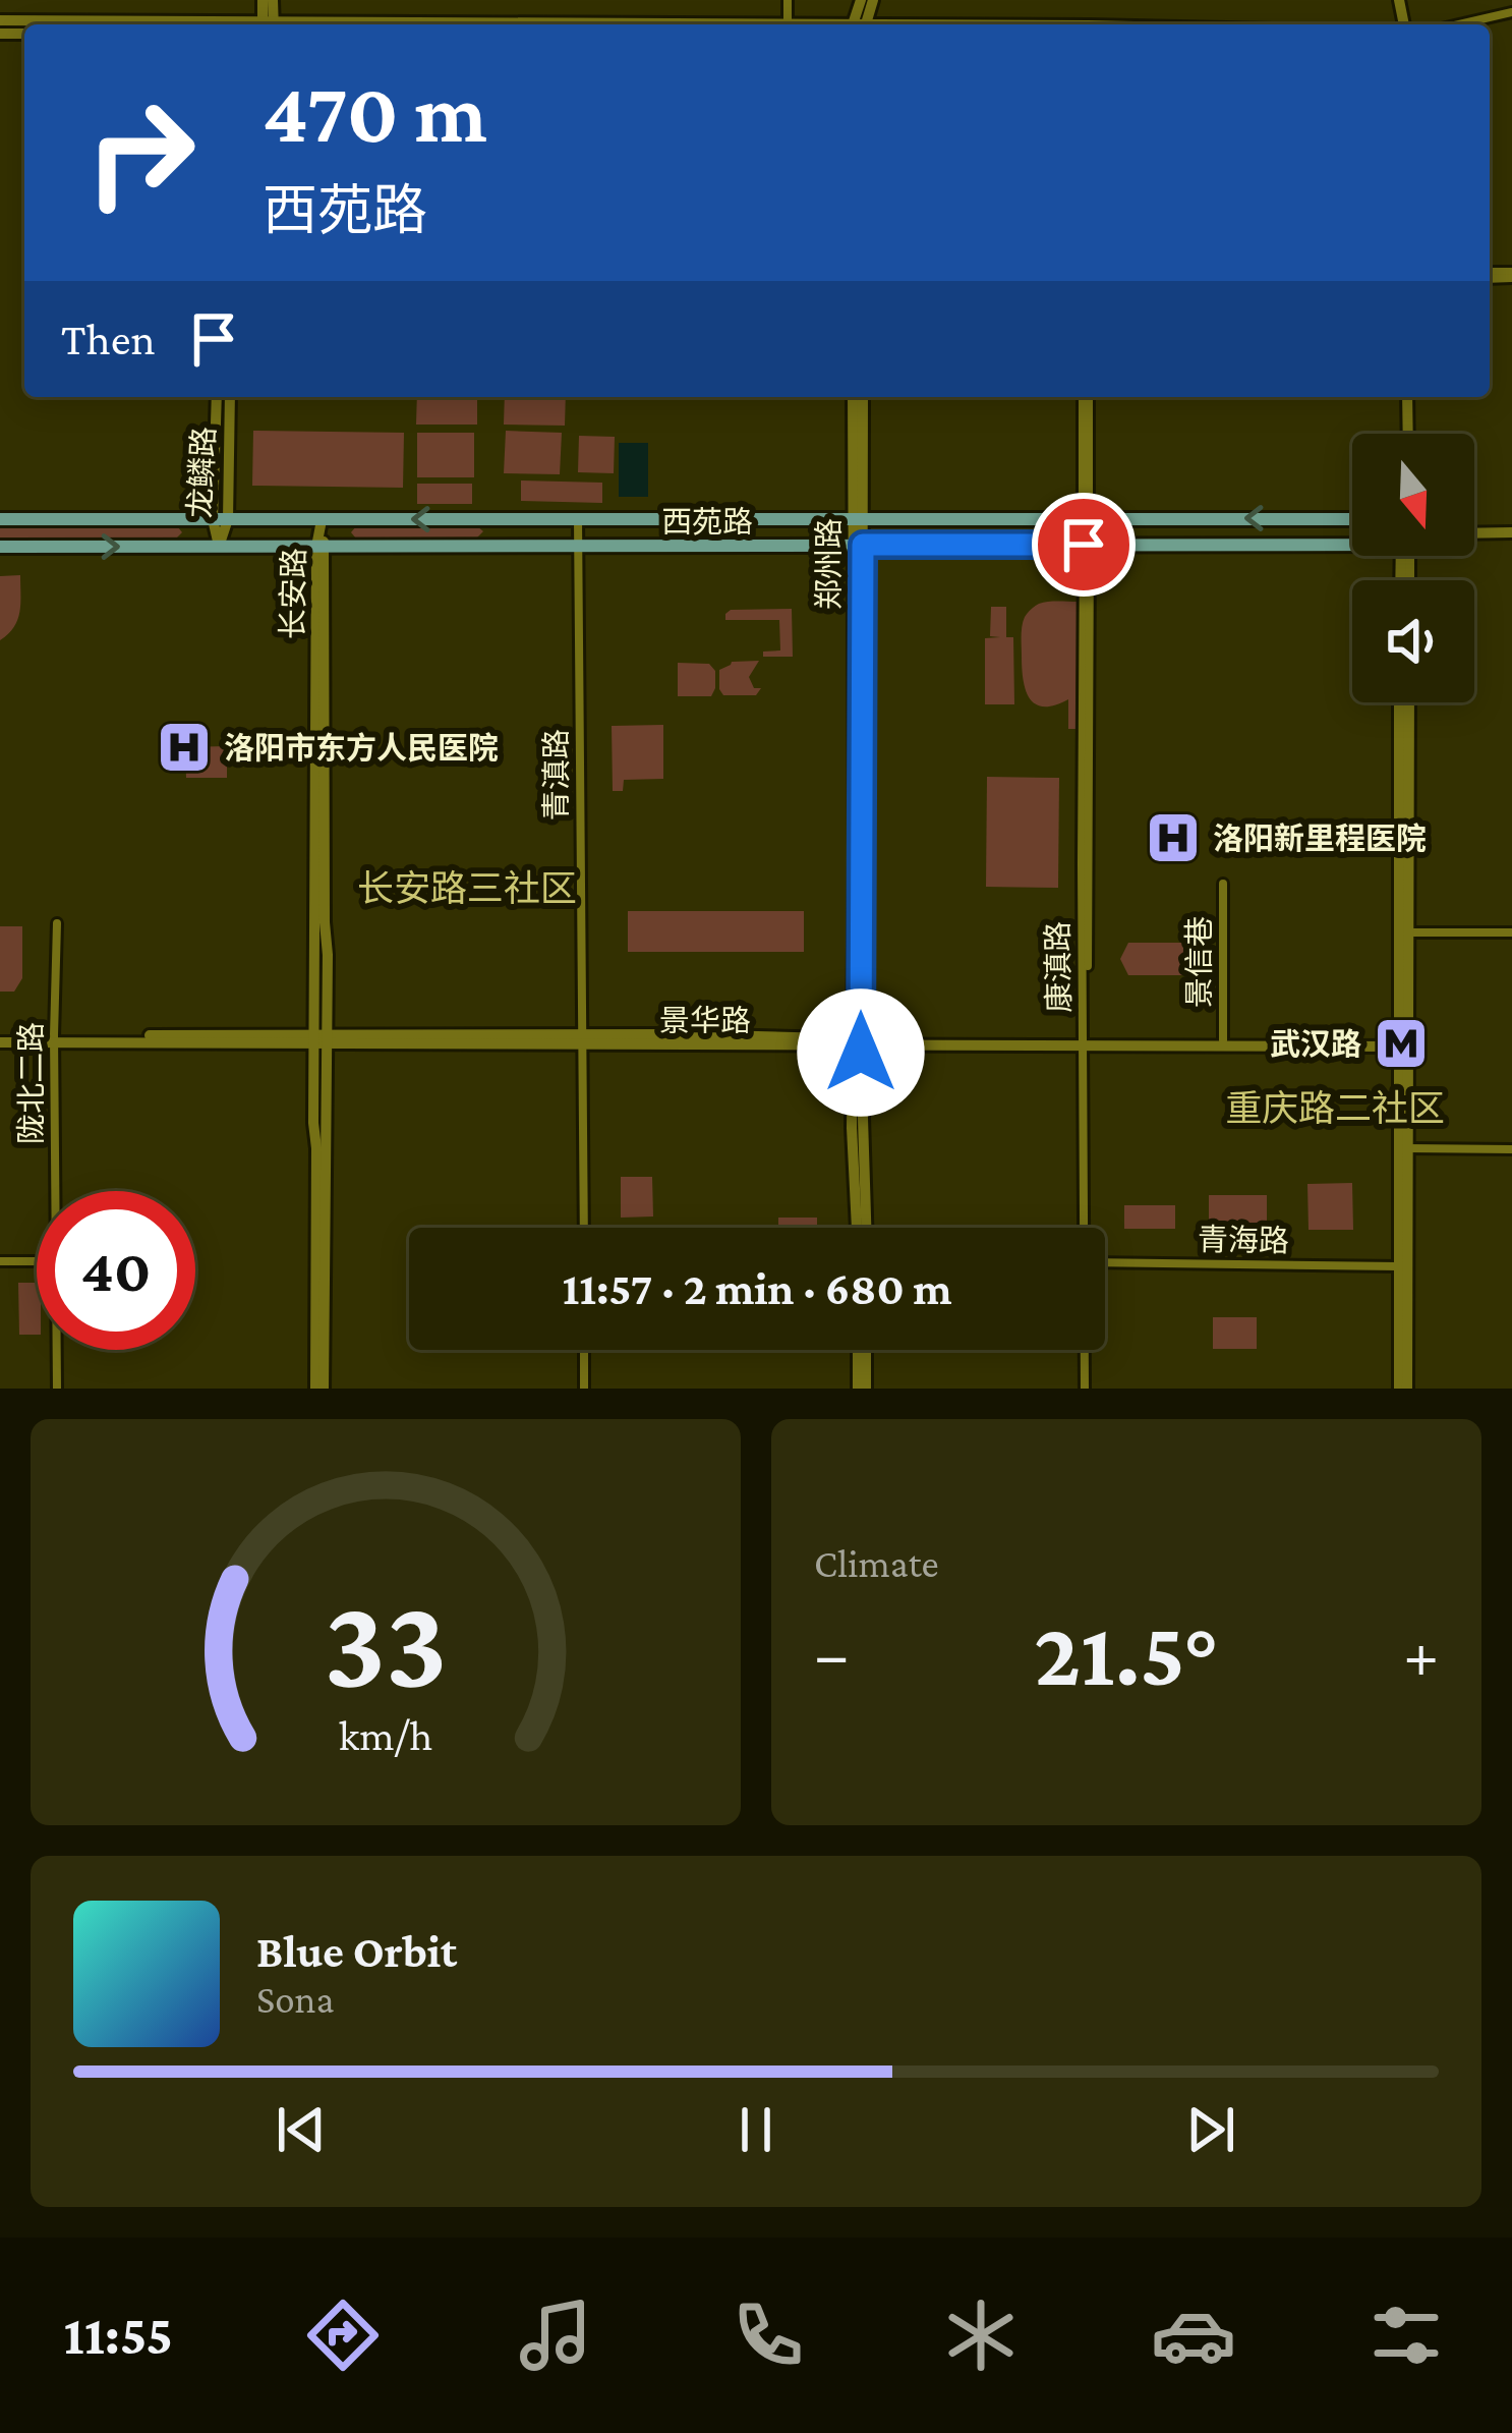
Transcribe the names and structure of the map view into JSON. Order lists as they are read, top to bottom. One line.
{"streets":{"main road":["龙鳞路","西苑路","郑州路","长安路","景华路"],"street":["青滇路","景信巷","康滇路","陇北二路","青海路"]},"crossings":[["龙鳞路","西苑路"],["西苑路","郑州路"],["西苑路","长安路"],["西苑路","青滇路"],["西苑路","康滇路"],["郑州路","景华路"],["长安路","景华路"],["青滇路","景华路"],["景信巷","景华路"],["康滇路","景华路"],["景华路","陇北二路"]],"districts":["长安路三社区","重庆路二社区"],"places":{"hospital":["洛阳市东方人民医院","洛阳新里程医院"],"metro station":["武汉路"]},"north":"bottom","page":{"turn":["470 m","西苑路"],"then":"Then","limit":"40","trip":"11:57 · 2 min · 680 m","tile":"Climate","heat":["−","21.5°","+"],"song":["Blue Orbit","Sona"],"tabs":"11:55","gauge":["33","km/h"]}}
